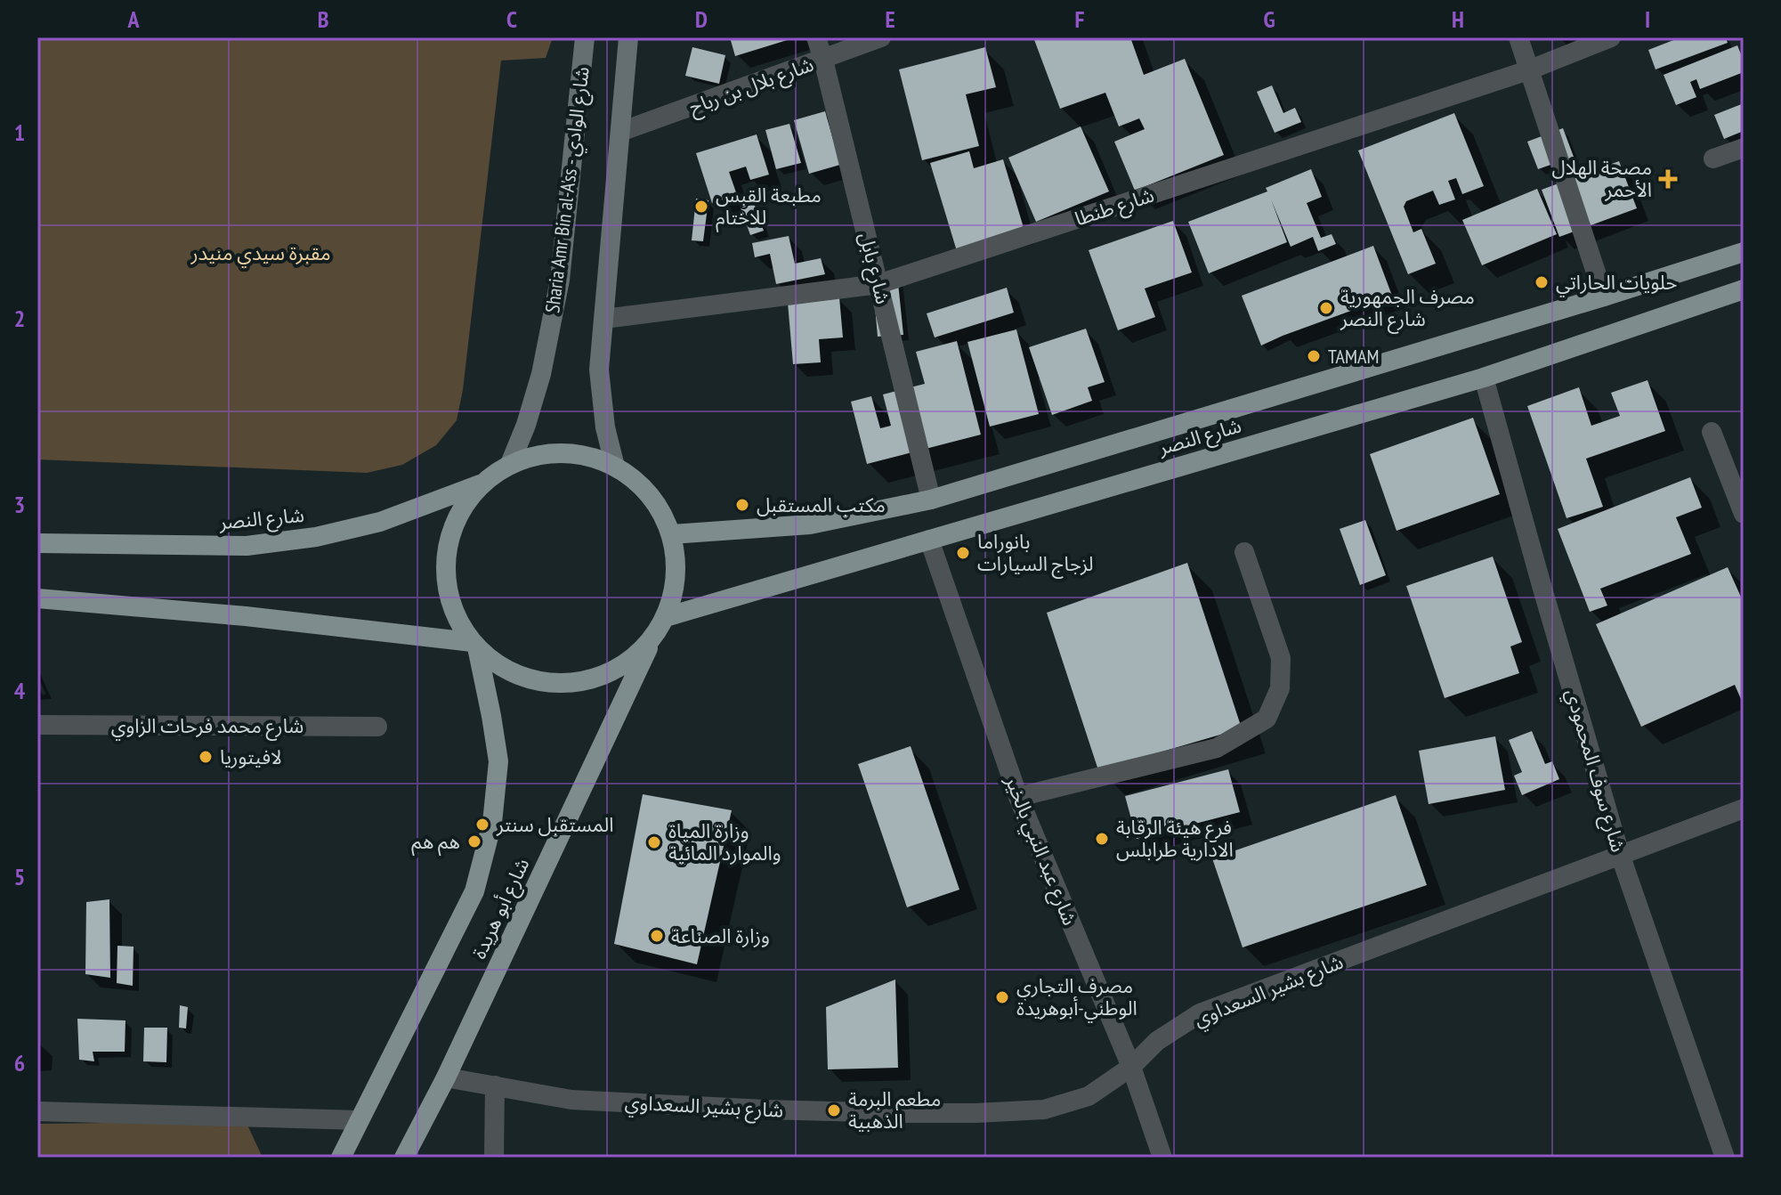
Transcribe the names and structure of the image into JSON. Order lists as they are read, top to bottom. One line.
{"streets":{"highway":["شارع النصر","شارع أبو هريدة"],"main road":["Sharia Amr Bin al-A'ss - شارع الوادي"],"street":["شارع بلال بن رباح","شارع طنطا","شارع بابل","شارع محمد فرحات الزاوي","شارع سوف المحمودي","شارع عبد النبي بالخير","شارع بشير السعداوي"]},"crossings":[["شارع بلال بن رباح","شارع بابل"],["Sharia Amr Bin al-A'ss - شارع الوادي","شارع النصر"],["Sharia Amr Bin al-A'ss - شارع الوادي","شارع أبو هريدة"],["شارع طنطا","شارع بابل"],["شارع بابل","شارع النصر"],["شارع النصر","شارع سوف المحمودي"],["شارع النصر","شارع عبد النبي بالخير"],["شارع النصر","شارع أبو هريدة"],["شارع سوف المحمودي","شارع بشير السعداوي"],["شارع عبد النبي بالخير","شارع بشير السعداوي"],["شارع أبو هريدة","شارع بشير السعداوي"]],"parks":["مقبرة سيدي منيدر"],"places":{"health":["مصحة الهلال الأحمر"],"other":["مطبعة القبس للاختام","حلويات الحاراتي","مصرف الجمهورية شارع النصر","TAMAM","مكتب المستقبل","بانوراما لزجاج السيارات","لافيتوريا","المستقبل سنتر","فرع هيئة الرقابة الادارية طرابلس","هم هم","وزارة المياة والموارد المائية","وزارة الصناعة","مصرف التجاري الوطني-أبوهريدة","مطعم البرمة الذهبية"]},"grid":{"columns":["A","B","C","D","E","F","G","H","I"],"rows":["1","2","3","4","5","6"]}}
